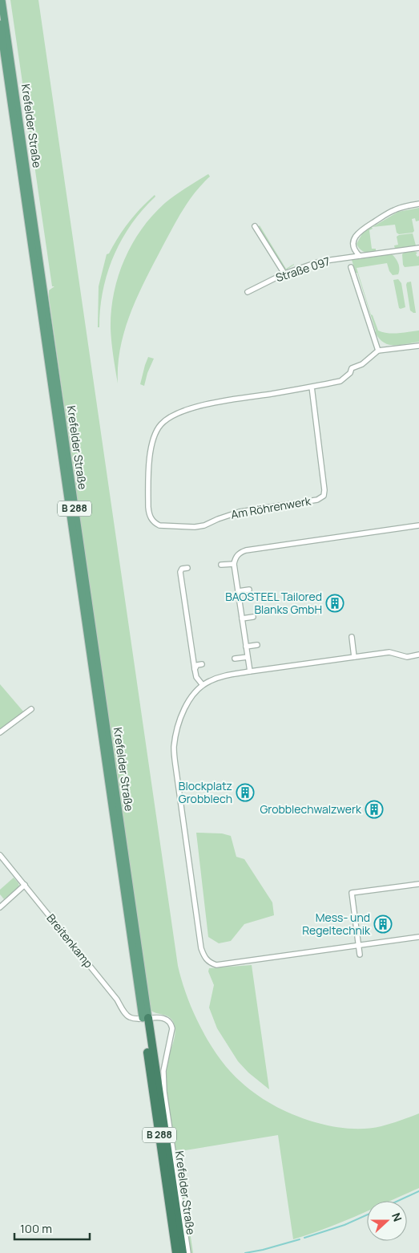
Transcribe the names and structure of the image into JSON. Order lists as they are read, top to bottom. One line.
{"streets":{"highway":["Krefelder Straße","B 288"],"street":["Straße 097","Am Röhrenwerk","Breitenkamp"]},"crossings":[["Krefelder Straße","Breitenkamp"]],"places":{"building":["BAOSTEEL Tailored Blanks GmbH","Blockplatz Grobblech","Grobblechwalzwerk","Mess- und Regeltechnik"]},"scale_bar":"100 m","north":"right"}
